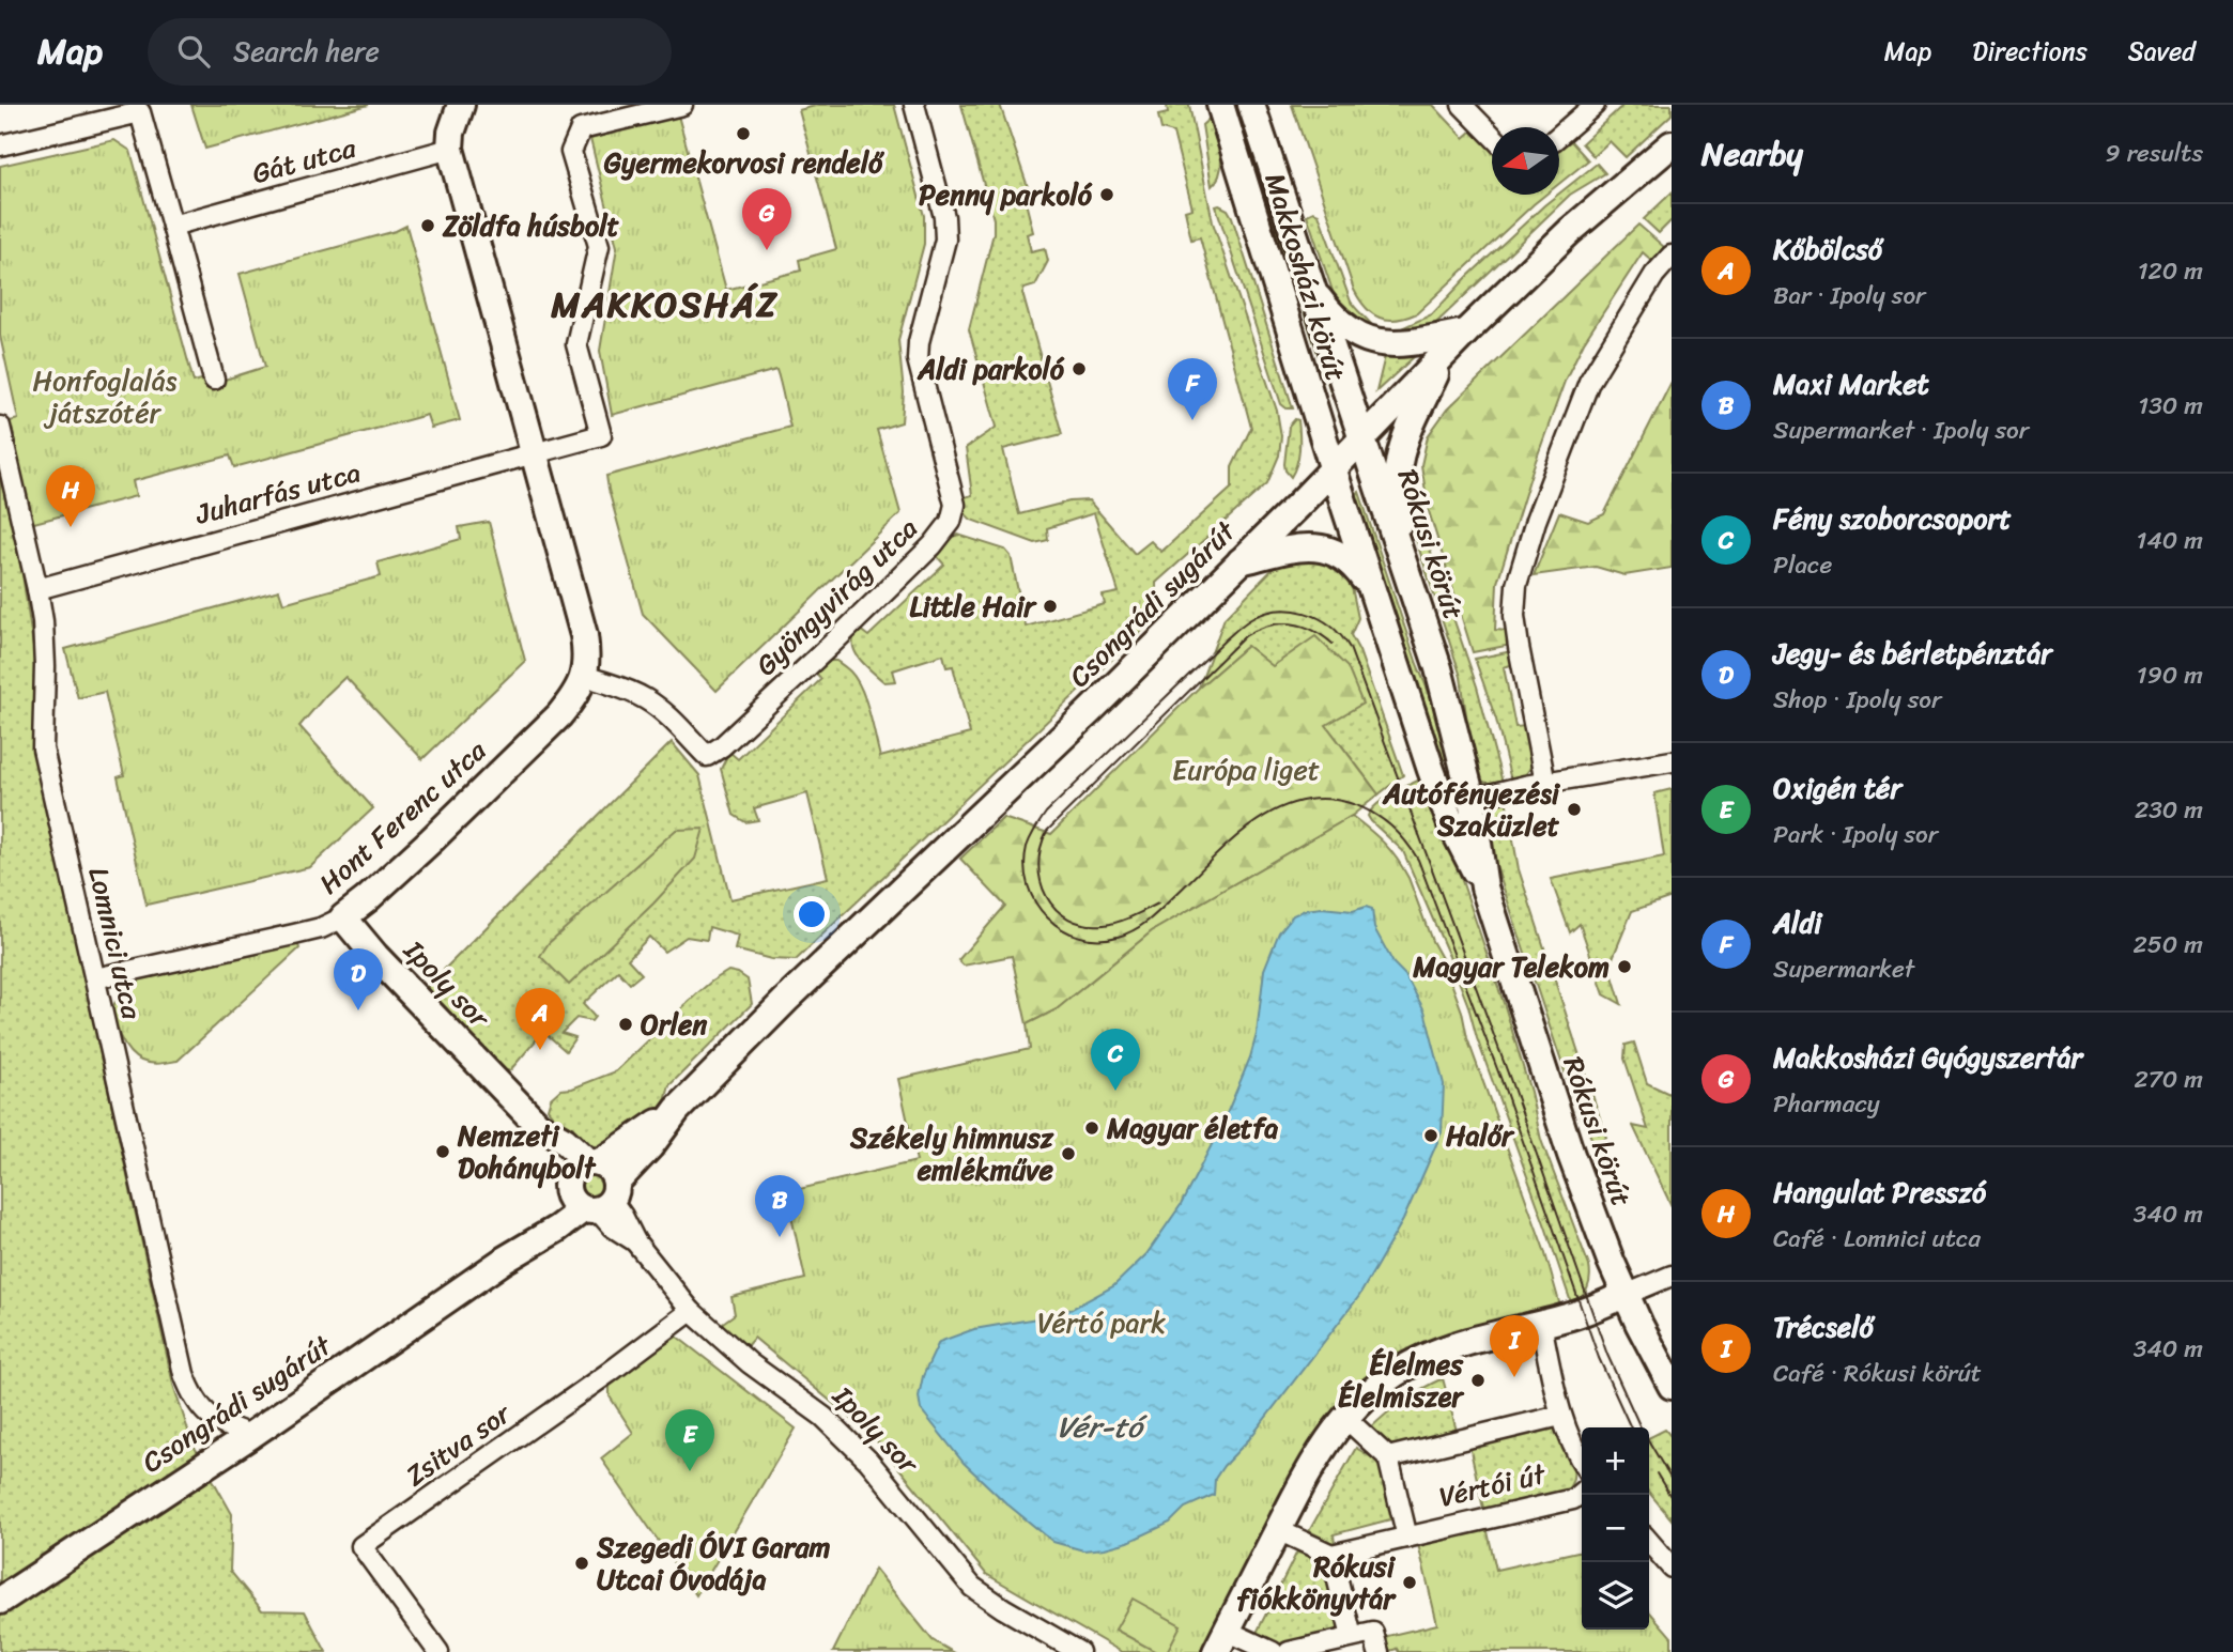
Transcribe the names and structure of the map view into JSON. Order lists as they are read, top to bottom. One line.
{"streets":{"main road":["Makkosházi körút","Rókusi körút","Csongrádi sugárút","Hont Ferenc utca","Ipoly sor"],"street":["Gát utca","Juharfás utca","Gyöngyvirág utca","Lomnici utca","Zsitva sor","Vértói út"]},"crossings":[["Makkosházi körút","Rókusi körút"],["Makkosházi körút","Csongrádi sugárút"],["Juharfás utca","Lomnici utca"],["Rókusi körút","Csongrádi sugárút"],["Gyöngyvirág utca","Hont Ferenc utca"],["Csongrádi sugárút","Lomnici utca"],["Csongrádi sugárút","Ipoly sor"],["Hont Ferenc utca","Lomnici utca"],["Hont Ferenc utca","Ipoly sor"],["Ipoly sor","Zsitva sor"]],"districts":["MAKKOSHÁZ"],"water":["Vér-tó"],"parks":["Honfoglalás játszótér","Európa liget","Vértó park"],"places":["Gyermekorvosi rendelő","Penny parkoló","Zöldfa húsbolt","Aldi parkoló","Little Hair","Autófényezési Szaküzlet","Magyar Telekom","Orlen","Magyar életfa","Halőr","Nemzeti Dohánybolt","Székely himnusz emlékműve","Élelmes Élelmiszer","Szegedi ÓVI Garam Utcai Óvodája","Rókusi fiókkönyvtár"],"north":"left","page":{"header":"Map","search":"Search here","nav":["Map","Directions","Saved"],"heading":["Nearby","9 results"],"pins":["G","F","H","D","A","C","B","I","E"],"list":[{"mark":"A","name":"Kőbölcső","note":"Bar · Ipoly sor","value":"120 m"},{"mark":"B","name":"Maxi Market","note":"Supermarket · Ipoly sor","value":"130 m"},{"mark":"C","name":"Fény szoborcsoport","note":"Place","value":"140 m"},{"mark":"D","name":"Jegy- és bérletpénztár","note":"Shop · Ipoly sor","value":"190 m"},{"mark":"E","name":"Oxigén tér","note":"Park · Ipoly sor","value":"230 m"},{"mark":"F","name":"Aldi","note":"Supermarket","value":"250 m"},{"mark":"G","name":"Makkosházi Gyógyszertár","note":"Pharmacy","value":"270 m"},{"mark":"H","name":"Hangulat Presszó","note":"Café · Lomnici utca","value":"340 m"},{"mark":"I","name":"Trécselő","note":"Café · Rókusi körút","value":"340 m"}],"map_buttons":["+","−"]}}
